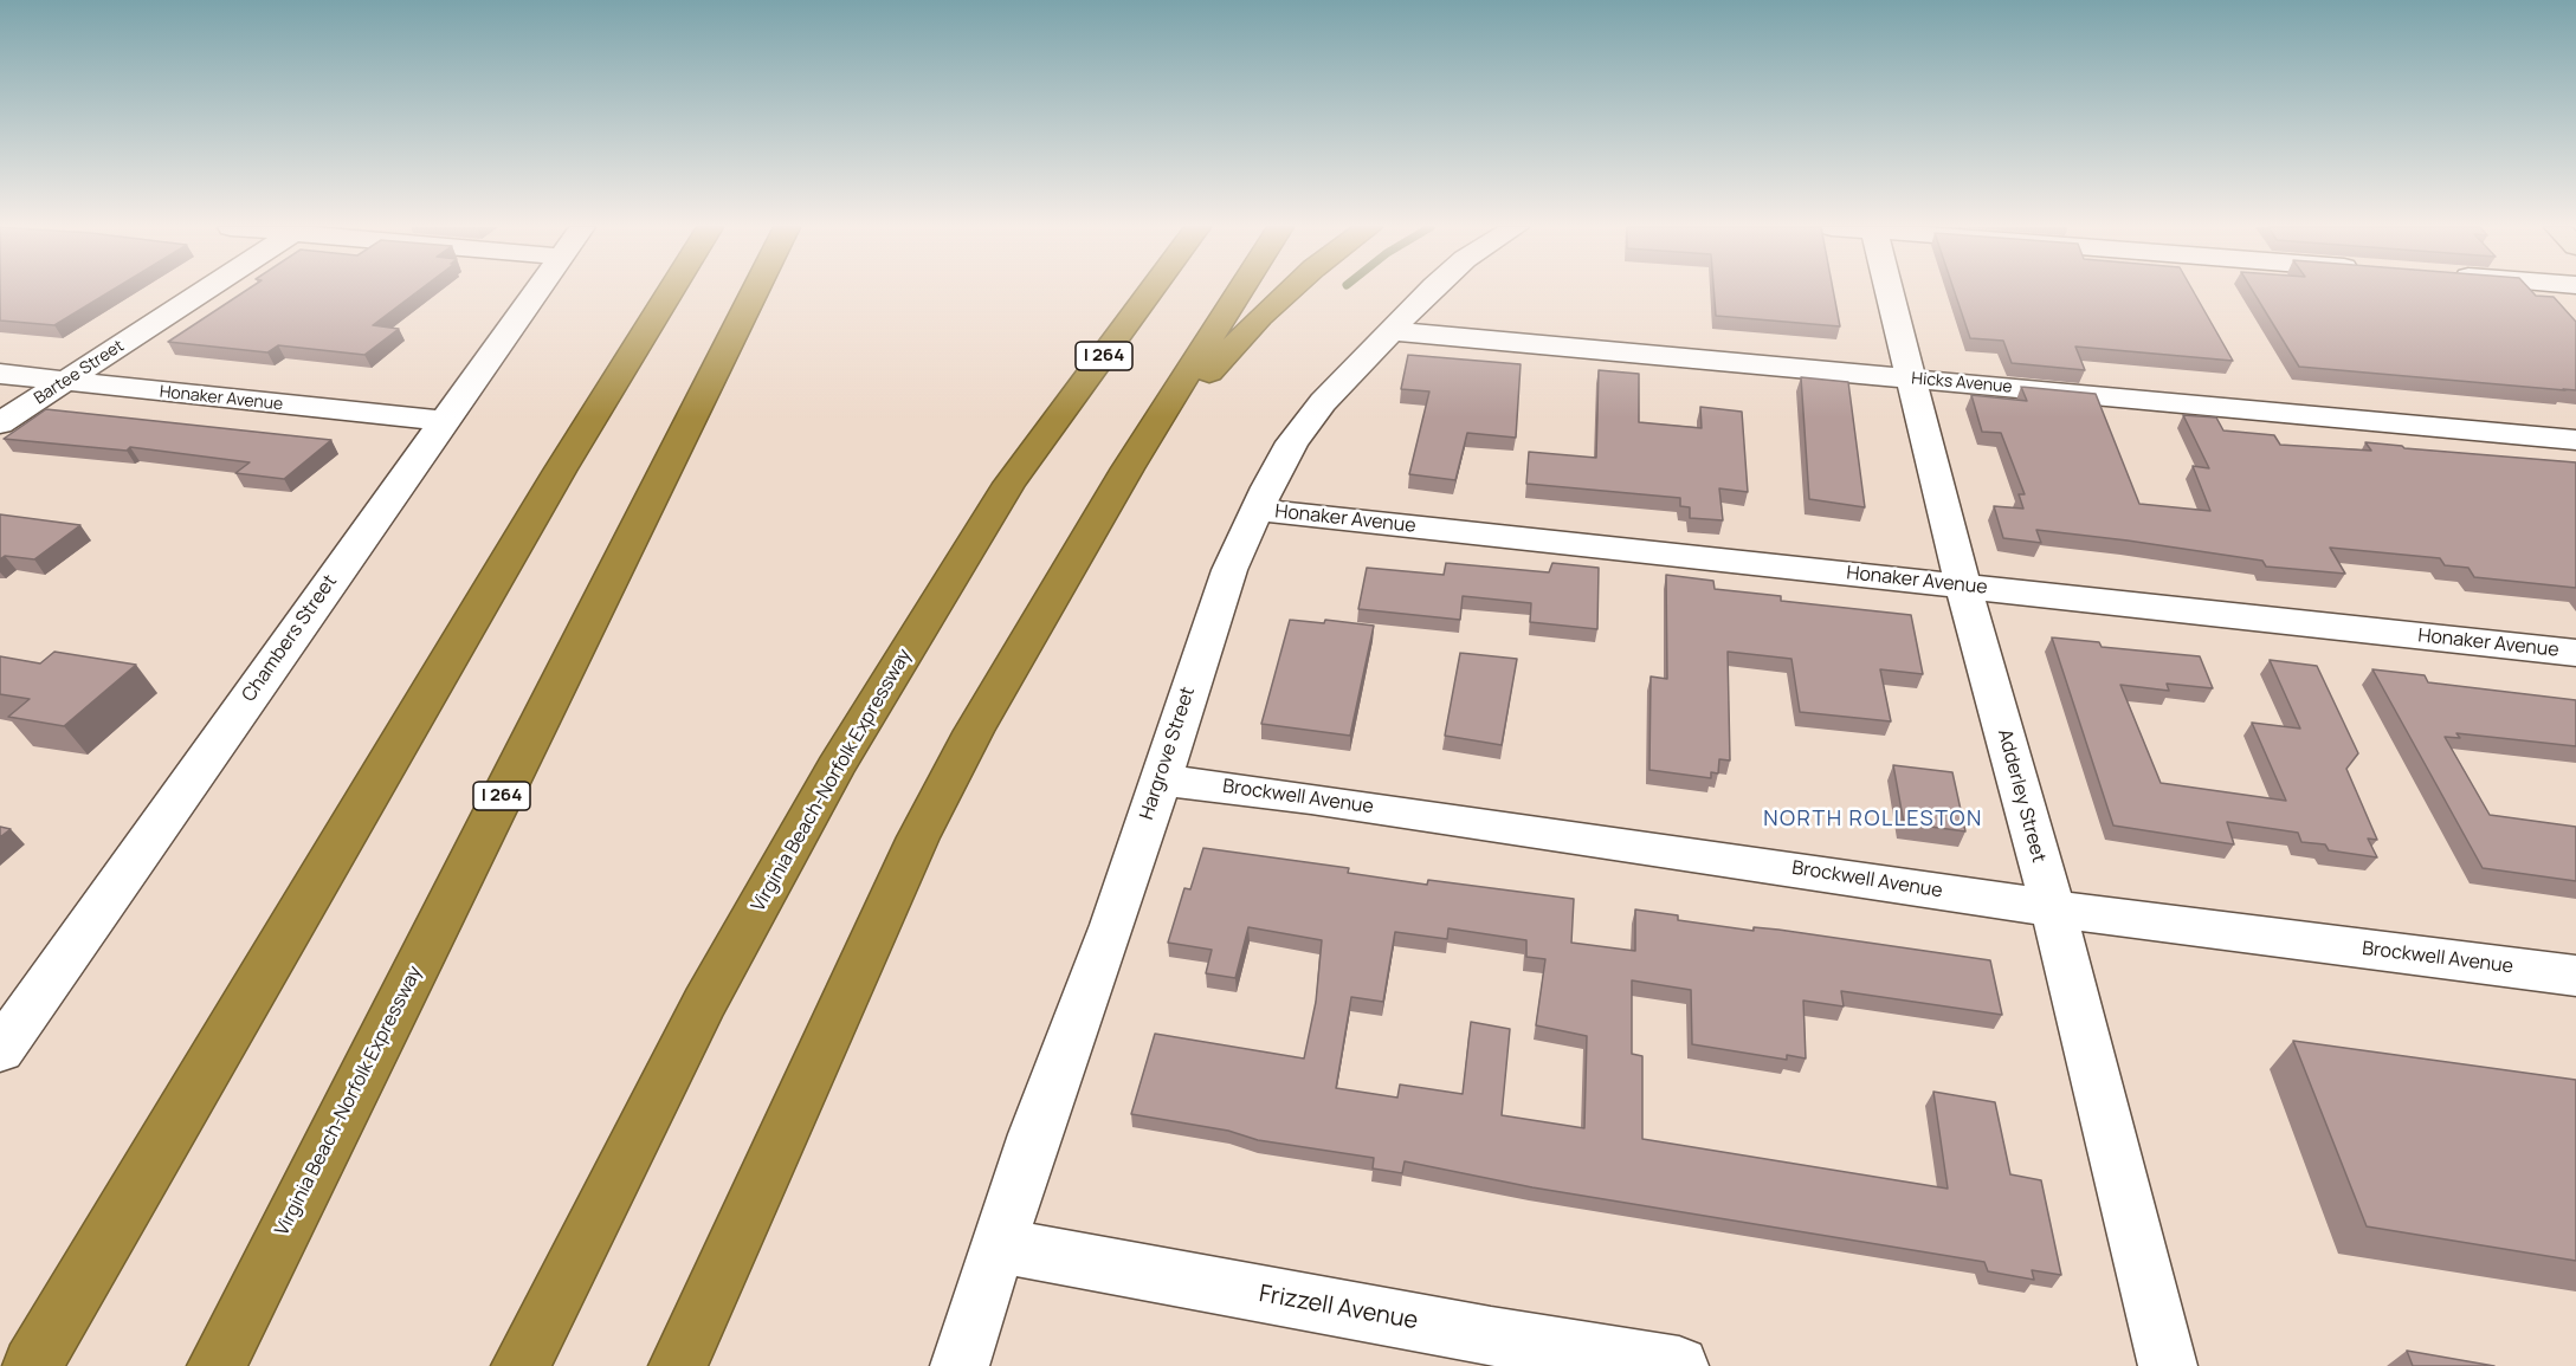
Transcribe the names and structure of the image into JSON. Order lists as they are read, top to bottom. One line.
{"streets":{"highway":["I 264","Virginia Beach-Norfolk Expressway"],"street":["Bartee Street","Hicks Avenue","Honaker Avenue","Chambers Street","Hargrove Street","Adderley Street","Brockwell Avenue","Frizzell Avenue"]},"crossings":[["Bartee Street","Honaker Avenue"],["Hicks Avenue","Hargrove Street"],["Hicks Avenue","Adderley Street"],["Honaker Avenue","Chambers Street"],["Honaker Avenue","Hargrove Street"],["Honaker Avenue","Adderley Street"],["Hargrove Street","Brockwell Avenue"],["Hargrove Street","Frizzell Avenue"],["Adderley Street","Brockwell Avenue"]],"districts":["NORTH ROLLESTON"]}
